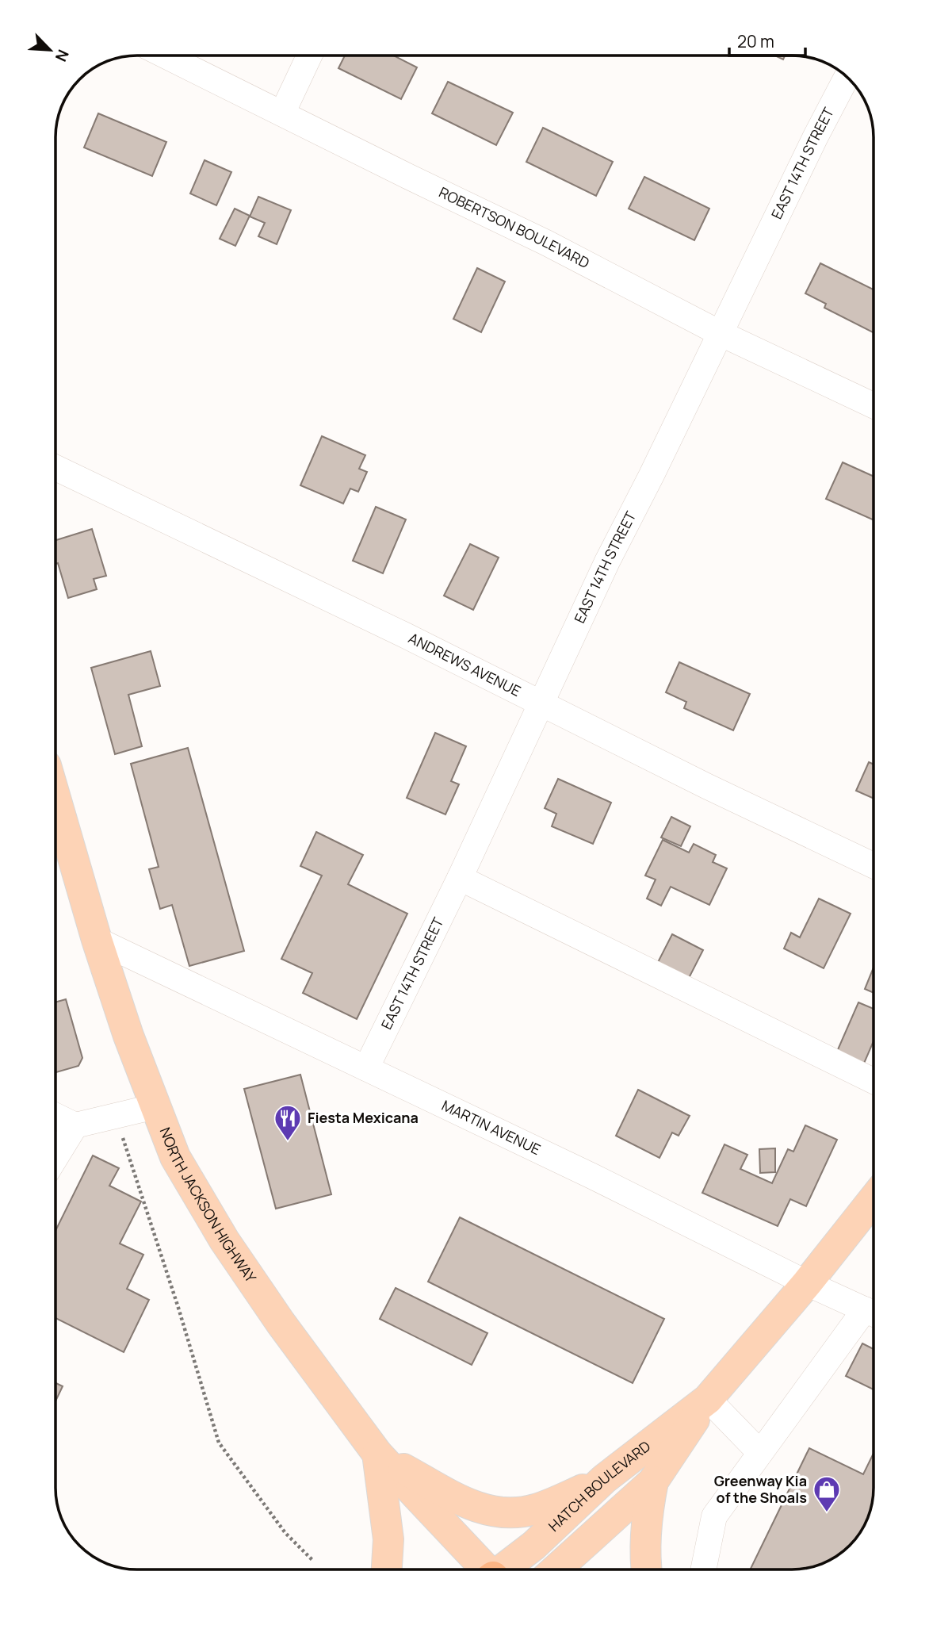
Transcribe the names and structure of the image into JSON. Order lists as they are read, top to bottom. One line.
{"streets":{"main road":["NORTH JACKSON HIGHWAY","HATCH BOULEVARD"],"street":["EAST 14TH STREET","ROBERTSON BOULEVARD","ANDREWS AVENUE","MARTIN AVENUE"]},"crossings":[["EAST 14TH STREET","ROBERTSON BOULEVARD"],["EAST 14TH STREET","ANDREWS AVENUE"],["EAST 14TH STREET","MARTIN AVENUE"],["MARTIN AVENUE","NORTH JACKSON HIGHWAY"],["MARTIN AVENUE","HATCH BOULEVARD"]],"places":{"restaurant":["Fiesta Mexicana"],"shop":["Greenway Kia of the Shoals"]},"scale_bar":"20 m","north":"bottom right"}
